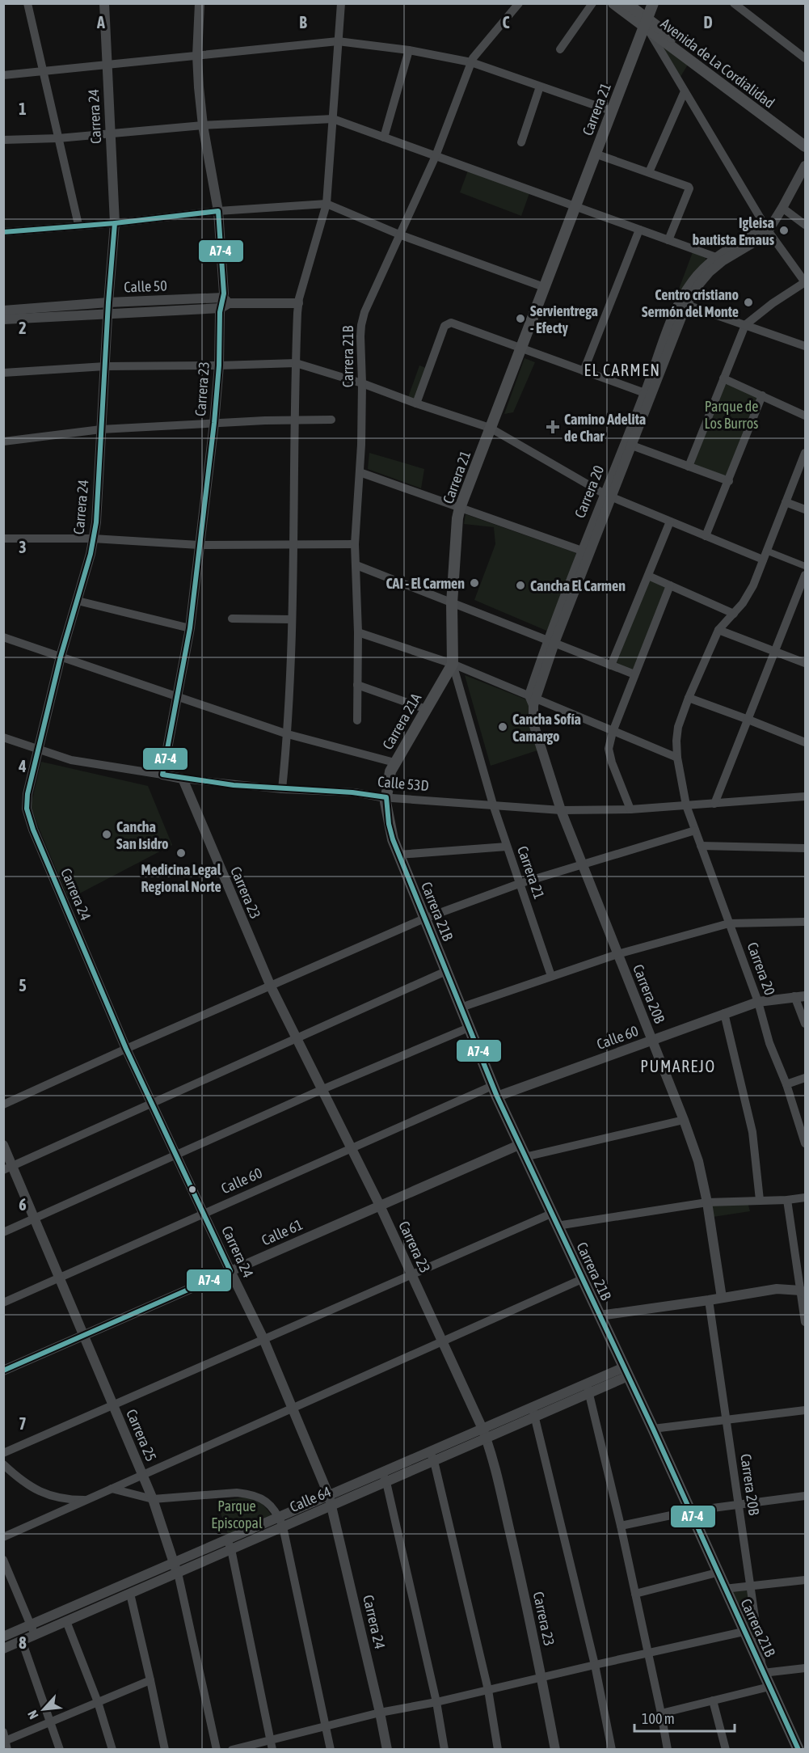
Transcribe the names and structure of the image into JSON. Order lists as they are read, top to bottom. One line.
{"streets":{"main road":["Avenida de La Cordialidad","Carrera 21","Carrera 21B","Carrera 21A"],"street":["Carrera 24","Calle 50","Carrera 23","Carrera 20","Calle 53D","Carrera 20B","Calle 60","Calle 61","Carrera 25","Calle 64"]},"crossings":[["Avenida de La Cordialidad","Carrera 21"],["Carrera 21","Carrera 21A"],["Carrera 21","Calle 53D"],["Carrera 24","Calle 50"],["Carrera 24","Calle 53D"],["Carrera 24","Calle 60"],["Carrera 24","Calle 61"],["Carrera 24","Calle 64"],["Calle 50","Carrera 23"],["Carrera 21B","Carrera 21A"],["Carrera 21B","Calle 53D"],["Carrera 21B","Carrera 20B"],["Carrera 21B","Calle 60"],["Carrera 21B","Calle 61"],["Carrera 21B","Calle 64"],["Carrera 23","Calle 53D"],["Carrera 23","Calle 60"],["Carrera 23","Calle 61"],["Carrera 23","Calle 64"],["Carrera 20","Calle 53D"],["Carrera 20","Carrera 20B"],["Carrera 20","Calle 60"],["Carrera 21A","Calle 53D"],["Calle 53D","Carrera 20B"],["Carrera 20B","Calle 60"],["Calle 60","Carrera 25"],["Calle 61","Carrera 25"],["Carrera 25","Calle 64"]],"districts":["EL CARMEN","PUMAREJO"],"parks":["Parque de Los Burros","Parque Episcopal"],"places":{"other":["Igleisa bautista Emaus","Centro cristiano Sermón del Monte","Servientrega - Efecty","CAI - El Carmen","Cancha El Carmen","Cancha Sofía Camargo","Cancha San Isidro","Medicina Legal Regional Norte"],"health":["Camino Adelita de Char"]},"lines":["transit line A7-4"],"scale_bar":"100 m","north":"bottom left","grid":{"columns":["A","B","C","D"],"rows":["1","2","3","4","5","6","7","8"]}}
